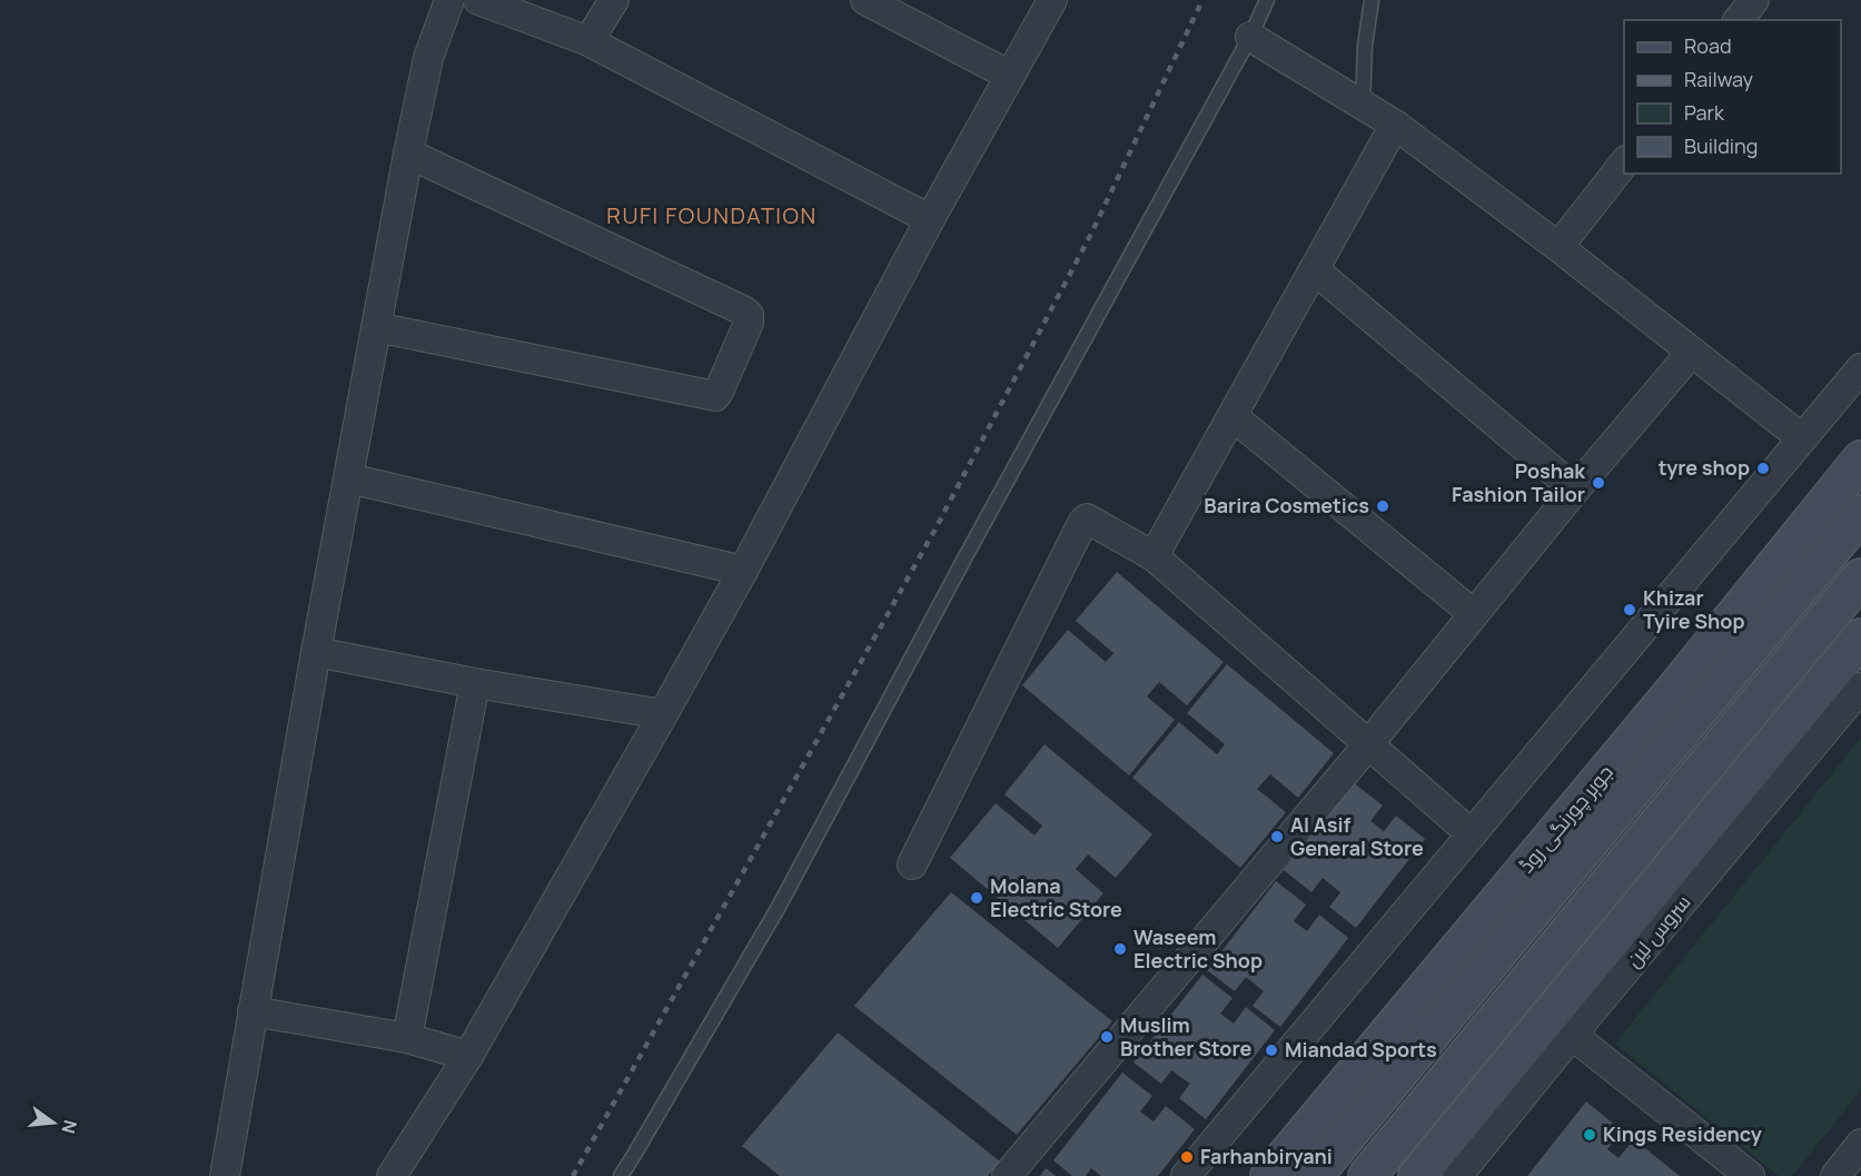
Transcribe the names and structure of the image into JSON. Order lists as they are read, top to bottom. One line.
{"streets":{"main road":["جوہر چورنگی روڈ"],"street":["سروس لین"]},"districts":["RUFI FOUNDATION"],"places":["tyre shop","Poshak Fashion Tailor","Barira Cosmetics","Khizar Tyire Shop","Al Asif General Store","Molana Electric Store","Waseem Electric Shop","Muslim Brother Store","Miandad Sports","Kings Residency","Farhanbiryani"],"legend":["Road","Railway","Park","Building"],"north":"right"}
